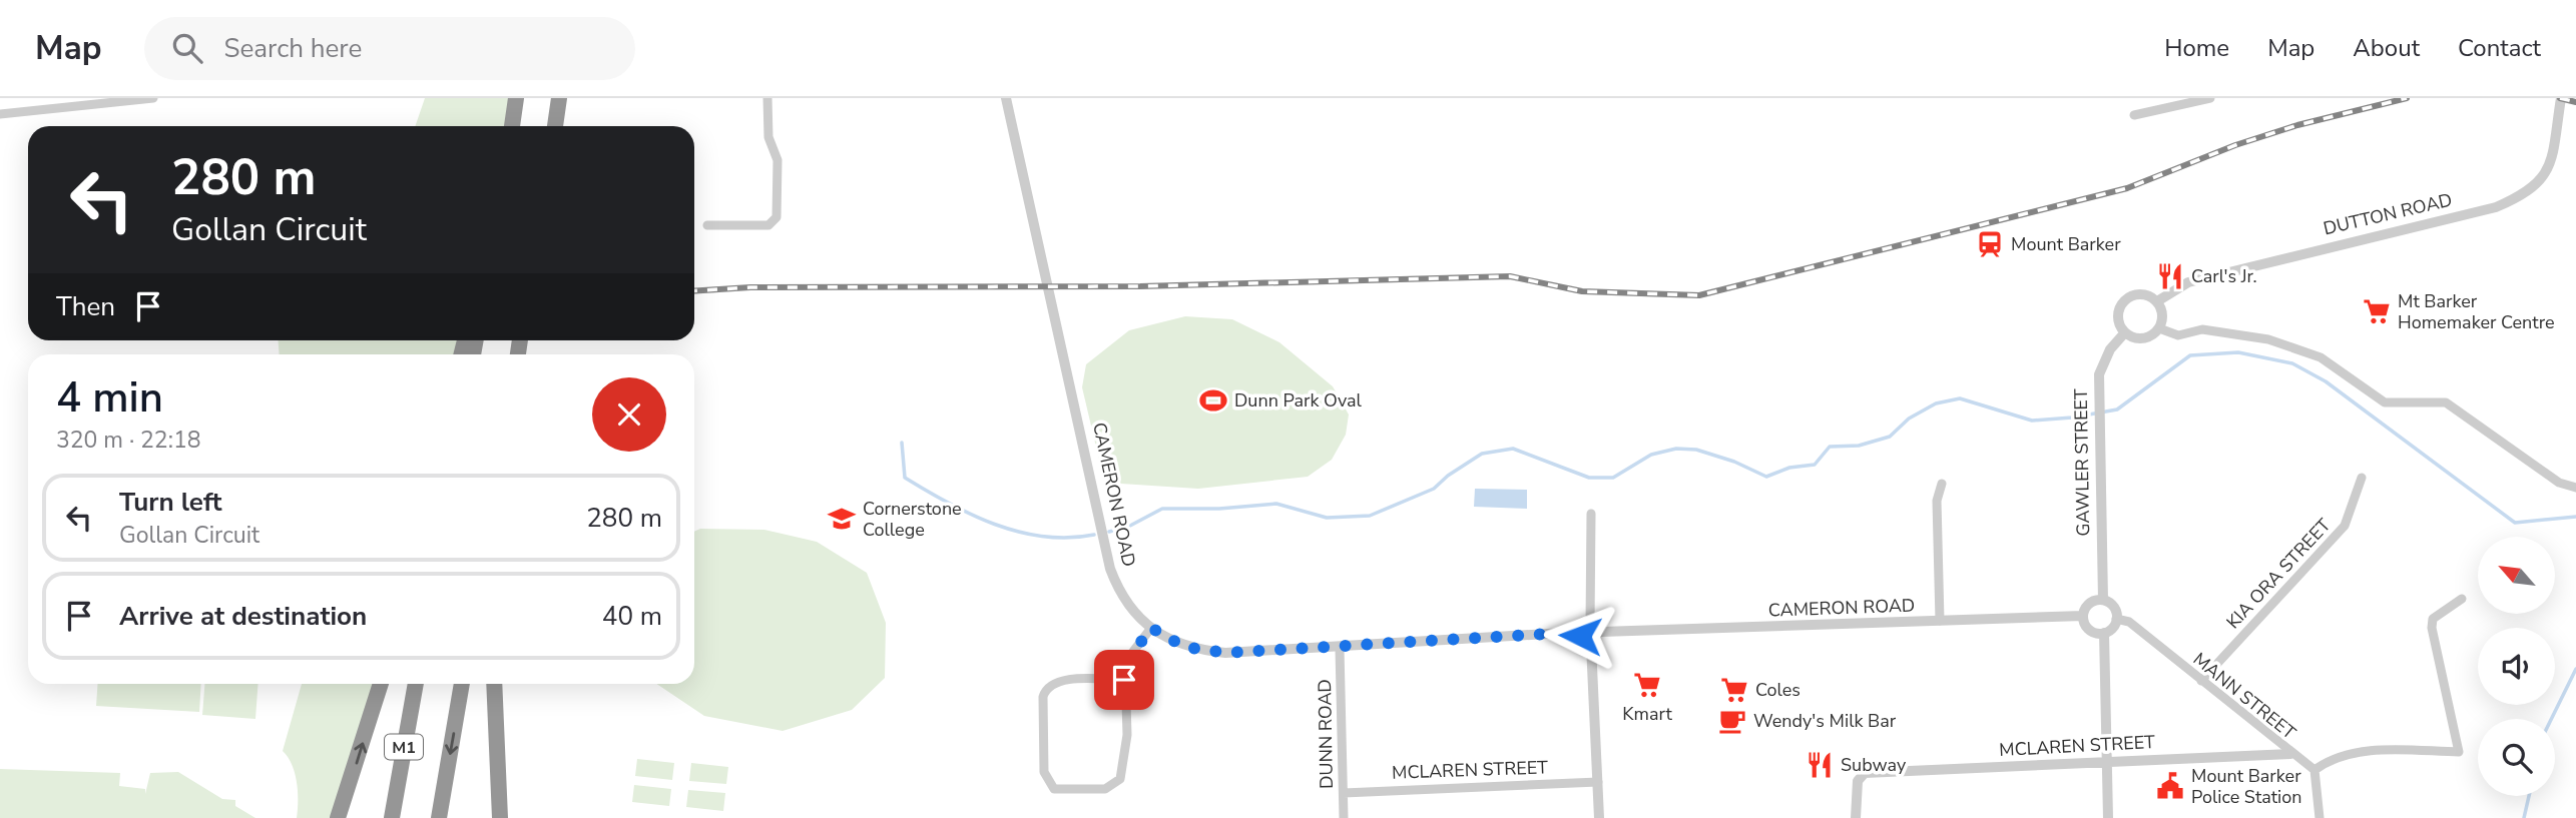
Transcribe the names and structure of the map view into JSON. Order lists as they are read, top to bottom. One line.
{"streets":{"highway":["M1"],"street":["DUTTON ROAD","GAWLER STREET","CAMERON ROAD","KIA ORA STREET","MANN STREET","DUNN ROAD","MCLAREN STREET"]},"crossings":[["DUTTON ROAD","GAWLER STREET"],["GAWLER STREET","CAMERON ROAD"],["GAWLER STREET","MANN STREET"],["CAMERON ROAD","MANN STREET"],["CAMERON ROAD","DUNN ROAD"],["KIA ORA STREET","MANN STREET"],["MANN STREET","MCLAREN STREET"],["DUNN ROAD","MCLAREN STREET"]],"places":{"station":["Mount Barker"],"restaurant":["Carl's Jr.","Subway"],"supermarket":["Mt Barker Homemaker Centre","Kmart","Coles"],"sports":["Dunn Park Oval"],"school or university":["Cornerstone College"],"cafe":["Wendy's Milk Bar"],"public building":["Mount Barker Police Station"]},"north":"top left","page":{"header":"Map","search":"Search here","nav":["Home","Map","About","Contact"],"turn":["280 m","Gollan Circuit"],"then":"Then","heading":["4 min","320 m · 22:18"],"list":[{"name":"Turn left","note":"Gollan Circuit","value":"280 m"},{"name":"Arrive at destination","value":"40 m"}]}}
